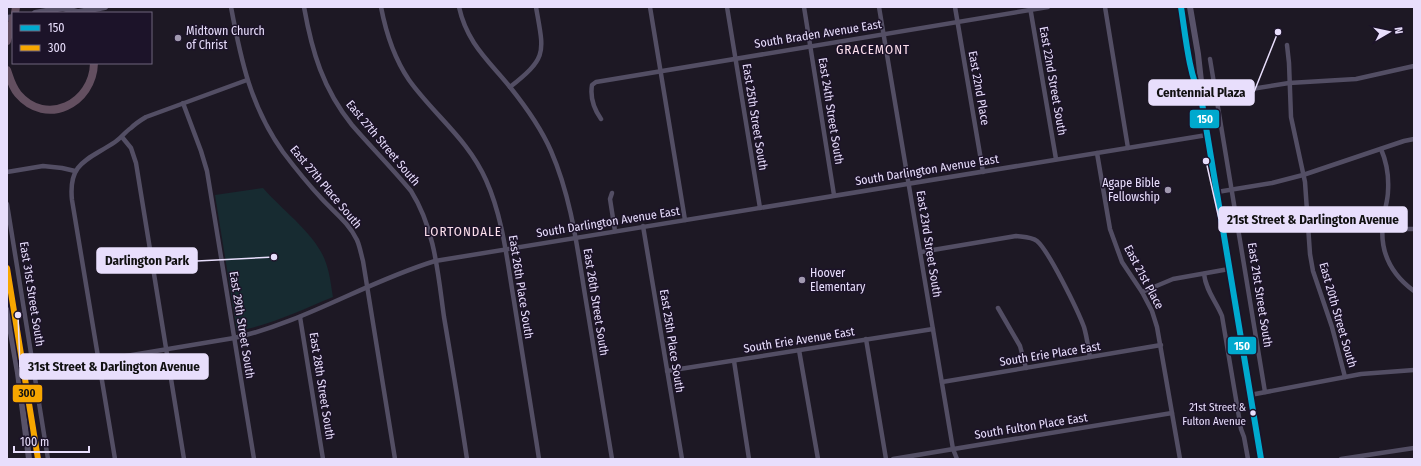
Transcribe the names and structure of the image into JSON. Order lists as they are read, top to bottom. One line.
{"streets":{"main road":["East 31st Street South"],"street":["South Braden Avenue East","East 22nd Street South","East 22nd Place","East 24th Street South","East 25th Street South","East 27th Street South","South Darlington Avenue East","East 27th Place South","East 23rd Street South","East 21st Place","East 26th Place South","East 21st Street South","East 26th Street South","East 20th Street South","East 29th Street South","South Erie Avenue East","East 25th Place South","South Erie Place East","East 28th Street South","South Fulton Place East"]},"crossings":[["South Braden Avenue East","East 22nd Street South"],["South Braden Avenue East","East 22nd Place"],["South Braden Avenue East","East 24th Street South"],["South Braden Avenue East","East 25th Street South"],["South Braden Avenue East","East 23rd Street South"],["East 22nd Street South","South Darlington Avenue East"],["East 22nd Place","South Darlington Avenue East"],["East 24th Street South","South Darlington Avenue East"],["East 25th Street South","South Darlington Avenue East"],["East 27th Street South","South Darlington Avenue East"],["South Darlington Avenue East","East 27th Place South"],["South Darlington Avenue East","East 23rd Street South"],["South Darlington Avenue East","East 21st Place"],["South Darlington Avenue East","East 26th Place South"],["South Darlington Avenue East","East 31st Street South"],["South Darlington Avenue East","East 26th Street South"],["South Darlington Avenue East","East 29th Street South"],["South Darlington Avenue East","East 25th Place South"],["South Darlington Avenue East","East 28th Street South"],["East 23rd Street South","South Erie Avenue East"],["East 23rd Street South","South Erie Place East"],["East 23rd Street South","South Fulton Place East"],["East 21st Place","South Erie Place East"],["East 21st Place","South Fulton Place East"],["South Erie Avenue East","East 25th Place South"]],"districts":["GRACEMONT","LORTONDALE"],"places":["Centennial Plaza","Midtown Church of Christ","21st Street & Darlington Avenue","Agape Bible Fellowship","Darlington Park","Hoover Elementary","31st Street & Darlington Avenue","21st Street & Fulton Avenue"],"lines":["transit line 150","transit line 300"],"legend":["150","300"],"scale_bar":"100 m","north":"right"}
